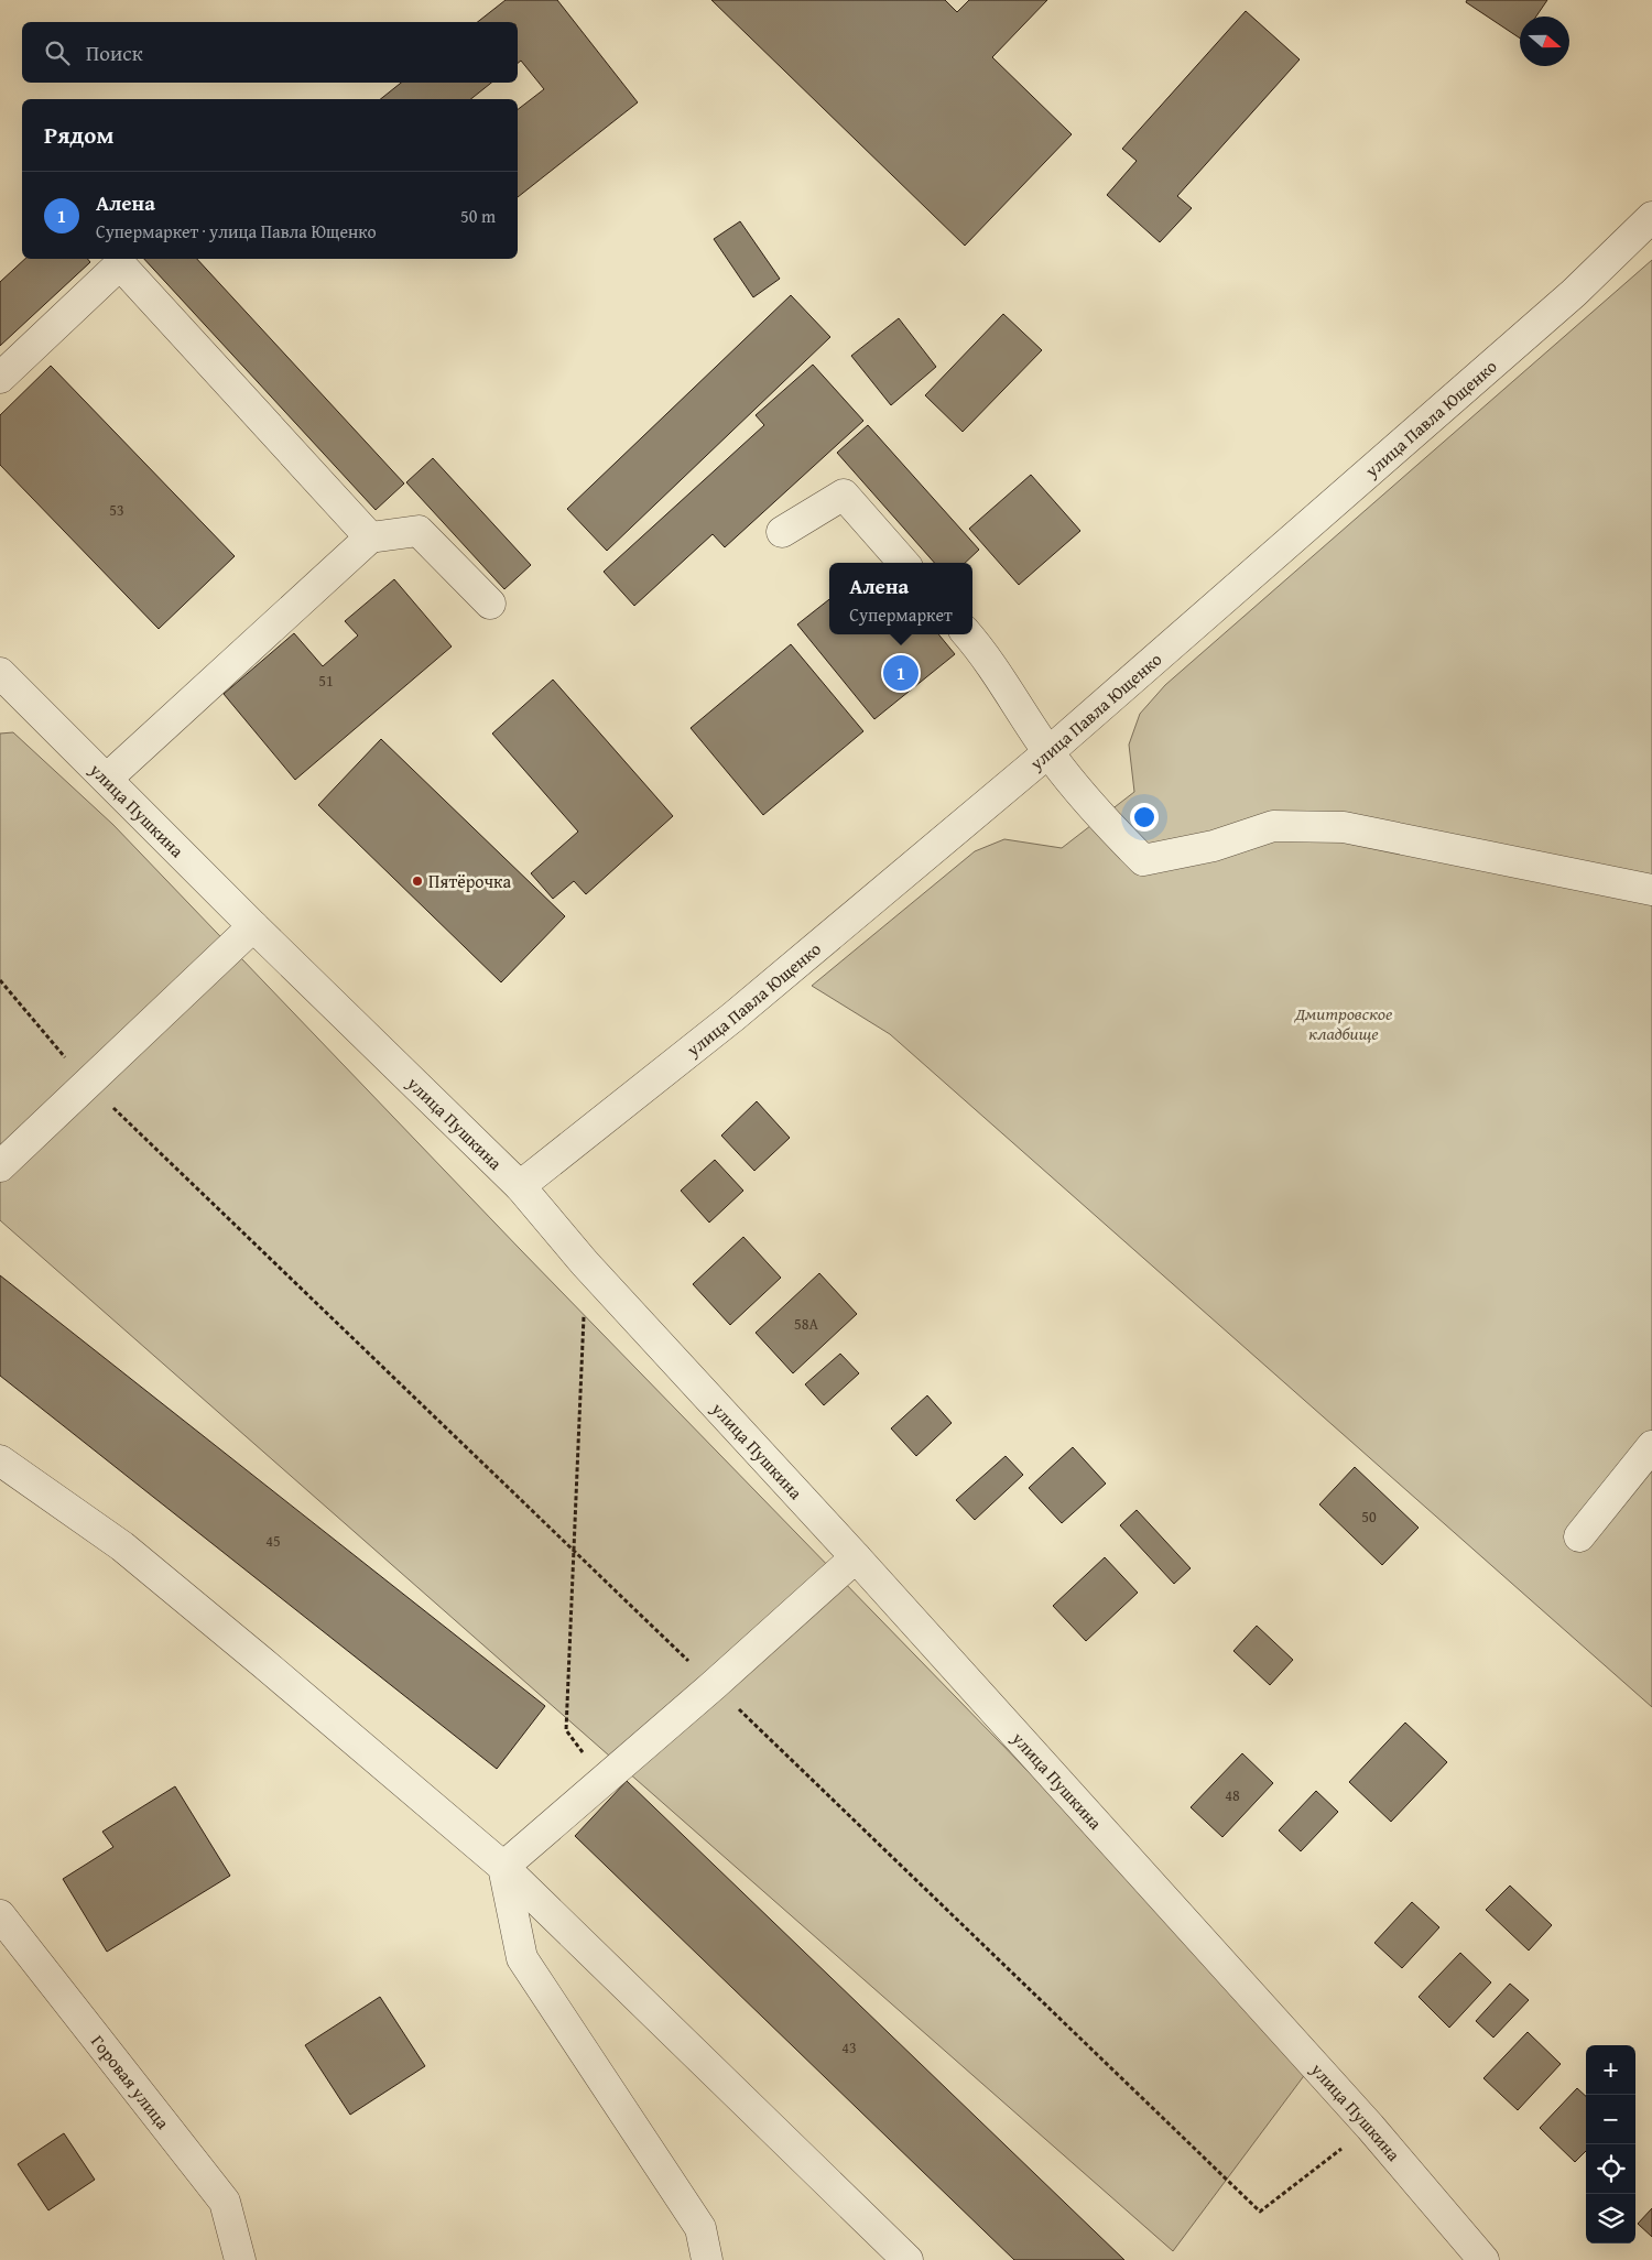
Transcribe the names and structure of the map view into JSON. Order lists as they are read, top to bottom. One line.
{"streets":{"street":["улица Павла Ющенко","улица Пушкина","Горовая улица"]},"crossings":[["улица Павла Ющенко","улица Пушкина"]],"parks":["Дмитровское кладбище"],"places":["Пятёрочка"],"house_numbers":["53","51","58А","50","45","48","43"],"north":"right","page":{"search":"Поиск","heading":"Рядом","list":[{"mark":"1","name":"Алена","note":"Супермаркет · улица Павла Ющенко","value":"50 m"}],"popup":["Алена","Супермаркет"],"pins":"1","map_buttons":["+","−"]}}
